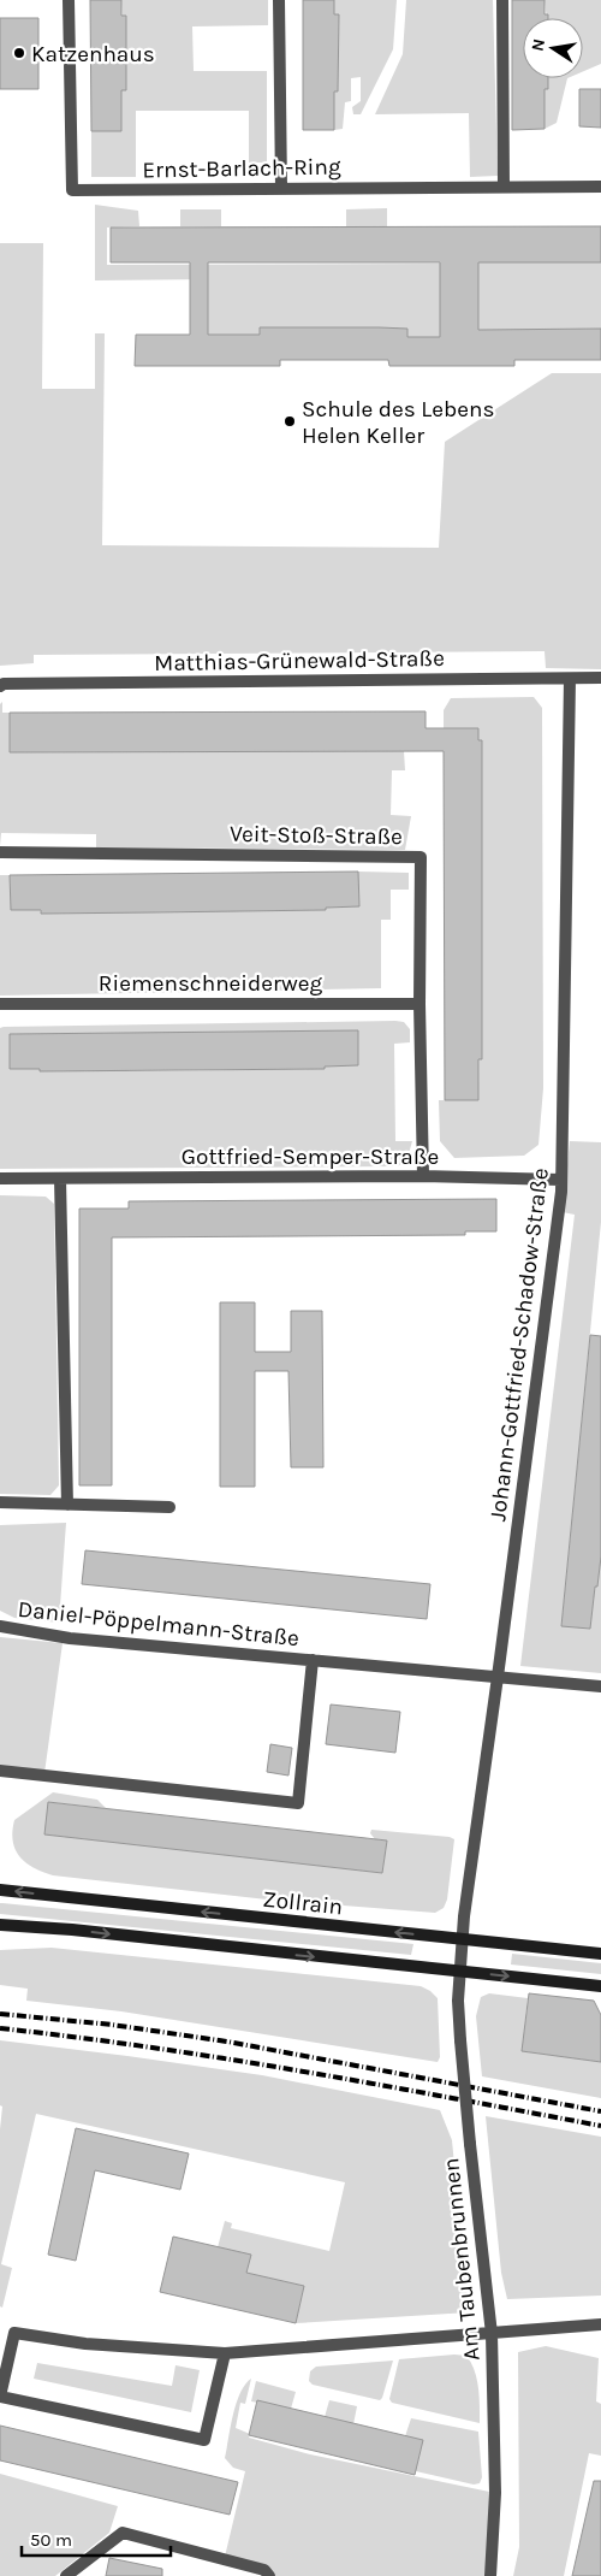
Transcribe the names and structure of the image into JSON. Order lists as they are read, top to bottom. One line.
{"streets":{"main road":["Zollrain"],"street":["Ernst-Barlach-Ring","Matthias-Grünewald-Straße","Veit-Stoß-Straße","Riemenschneiderweg","Gottfried-Semper-Straße","Johann-Gottfried-Schadow-Straße","Daniel-Pöppelmann-Straße","Am Taubenbrunnen"]},"crossings":[["Matthias-Grünewald-Straße","Johann-Gottfried-Schadow-Straße"],["Veit-Stoß-Straße","Riemenschneiderweg"],["Veit-Stoß-Straße","Gottfried-Semper-Straße"],["Gottfried-Semper-Straße","Johann-Gottfried-Schadow-Straße"],["Johann-Gottfried-Schadow-Straße","Daniel-Pöppelmann-Straße"],["Johann-Gottfried-Schadow-Straße","Zollrain"],["Johann-Gottfried-Schadow-Straße","Am Taubenbrunnen"],["Zollrain","Am Taubenbrunnen"]],"places":["Katzenhaus","Schule des Lebens Helen Keller"],"scale_bar":"50 m","north":"left"}
